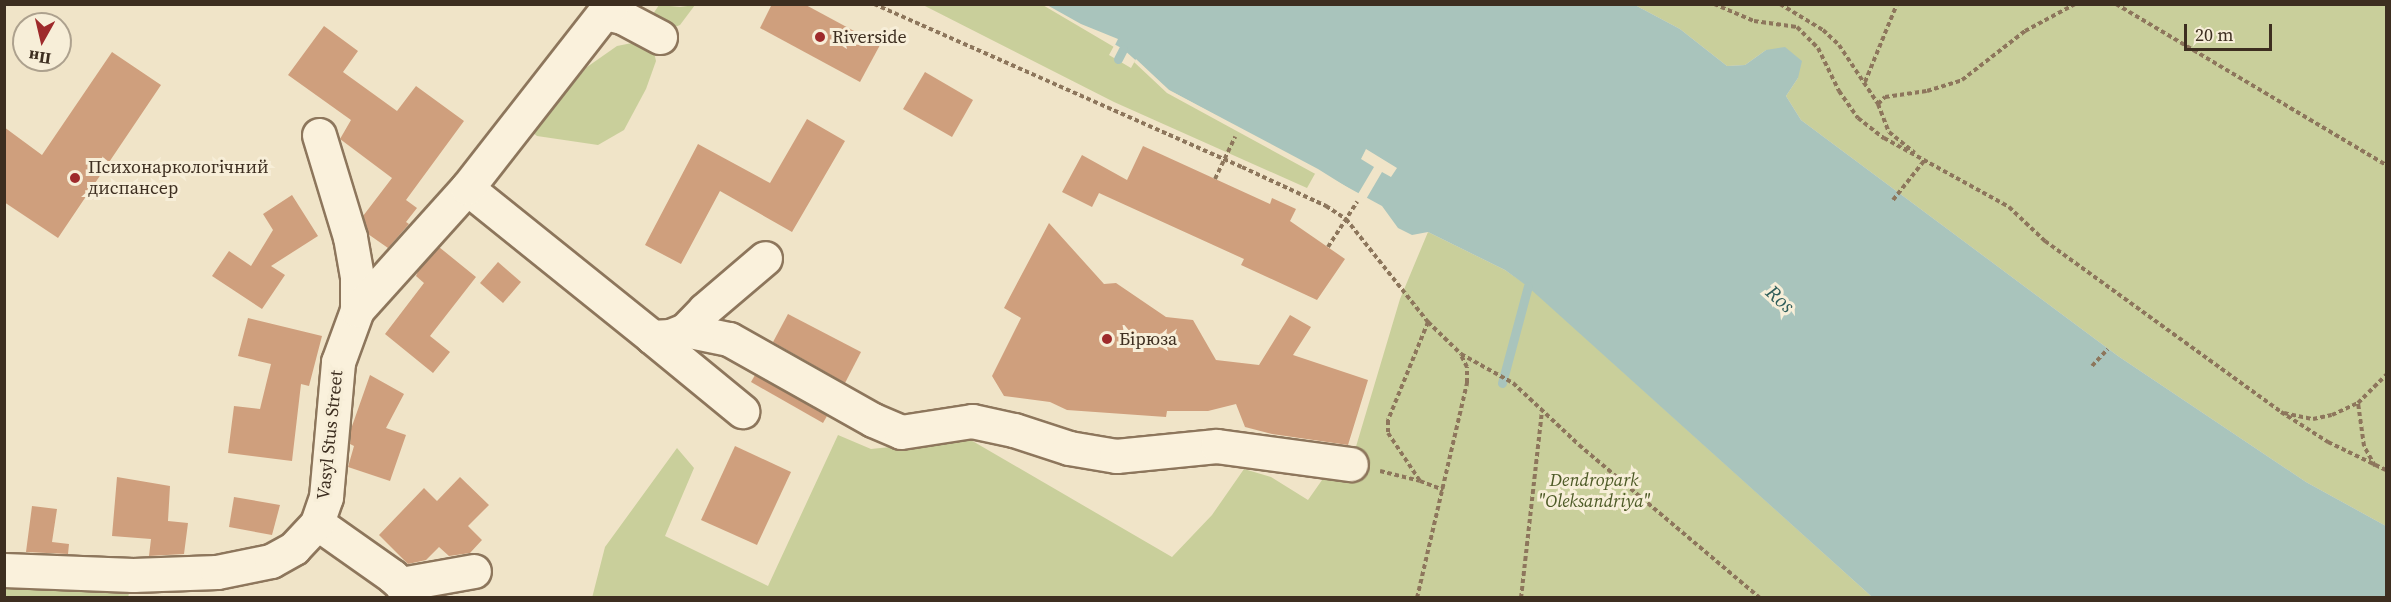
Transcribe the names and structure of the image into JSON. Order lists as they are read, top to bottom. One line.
{"streets":{"street":["Vasyl Stus Street"]},"water":["Ros"],"parks":["Dendropark \"Oleksandriya\""],"places":["Riverside","Психонаркологічний диспансер","Бірюза"],"scale_bar":"20 m","north":"bottom"}
